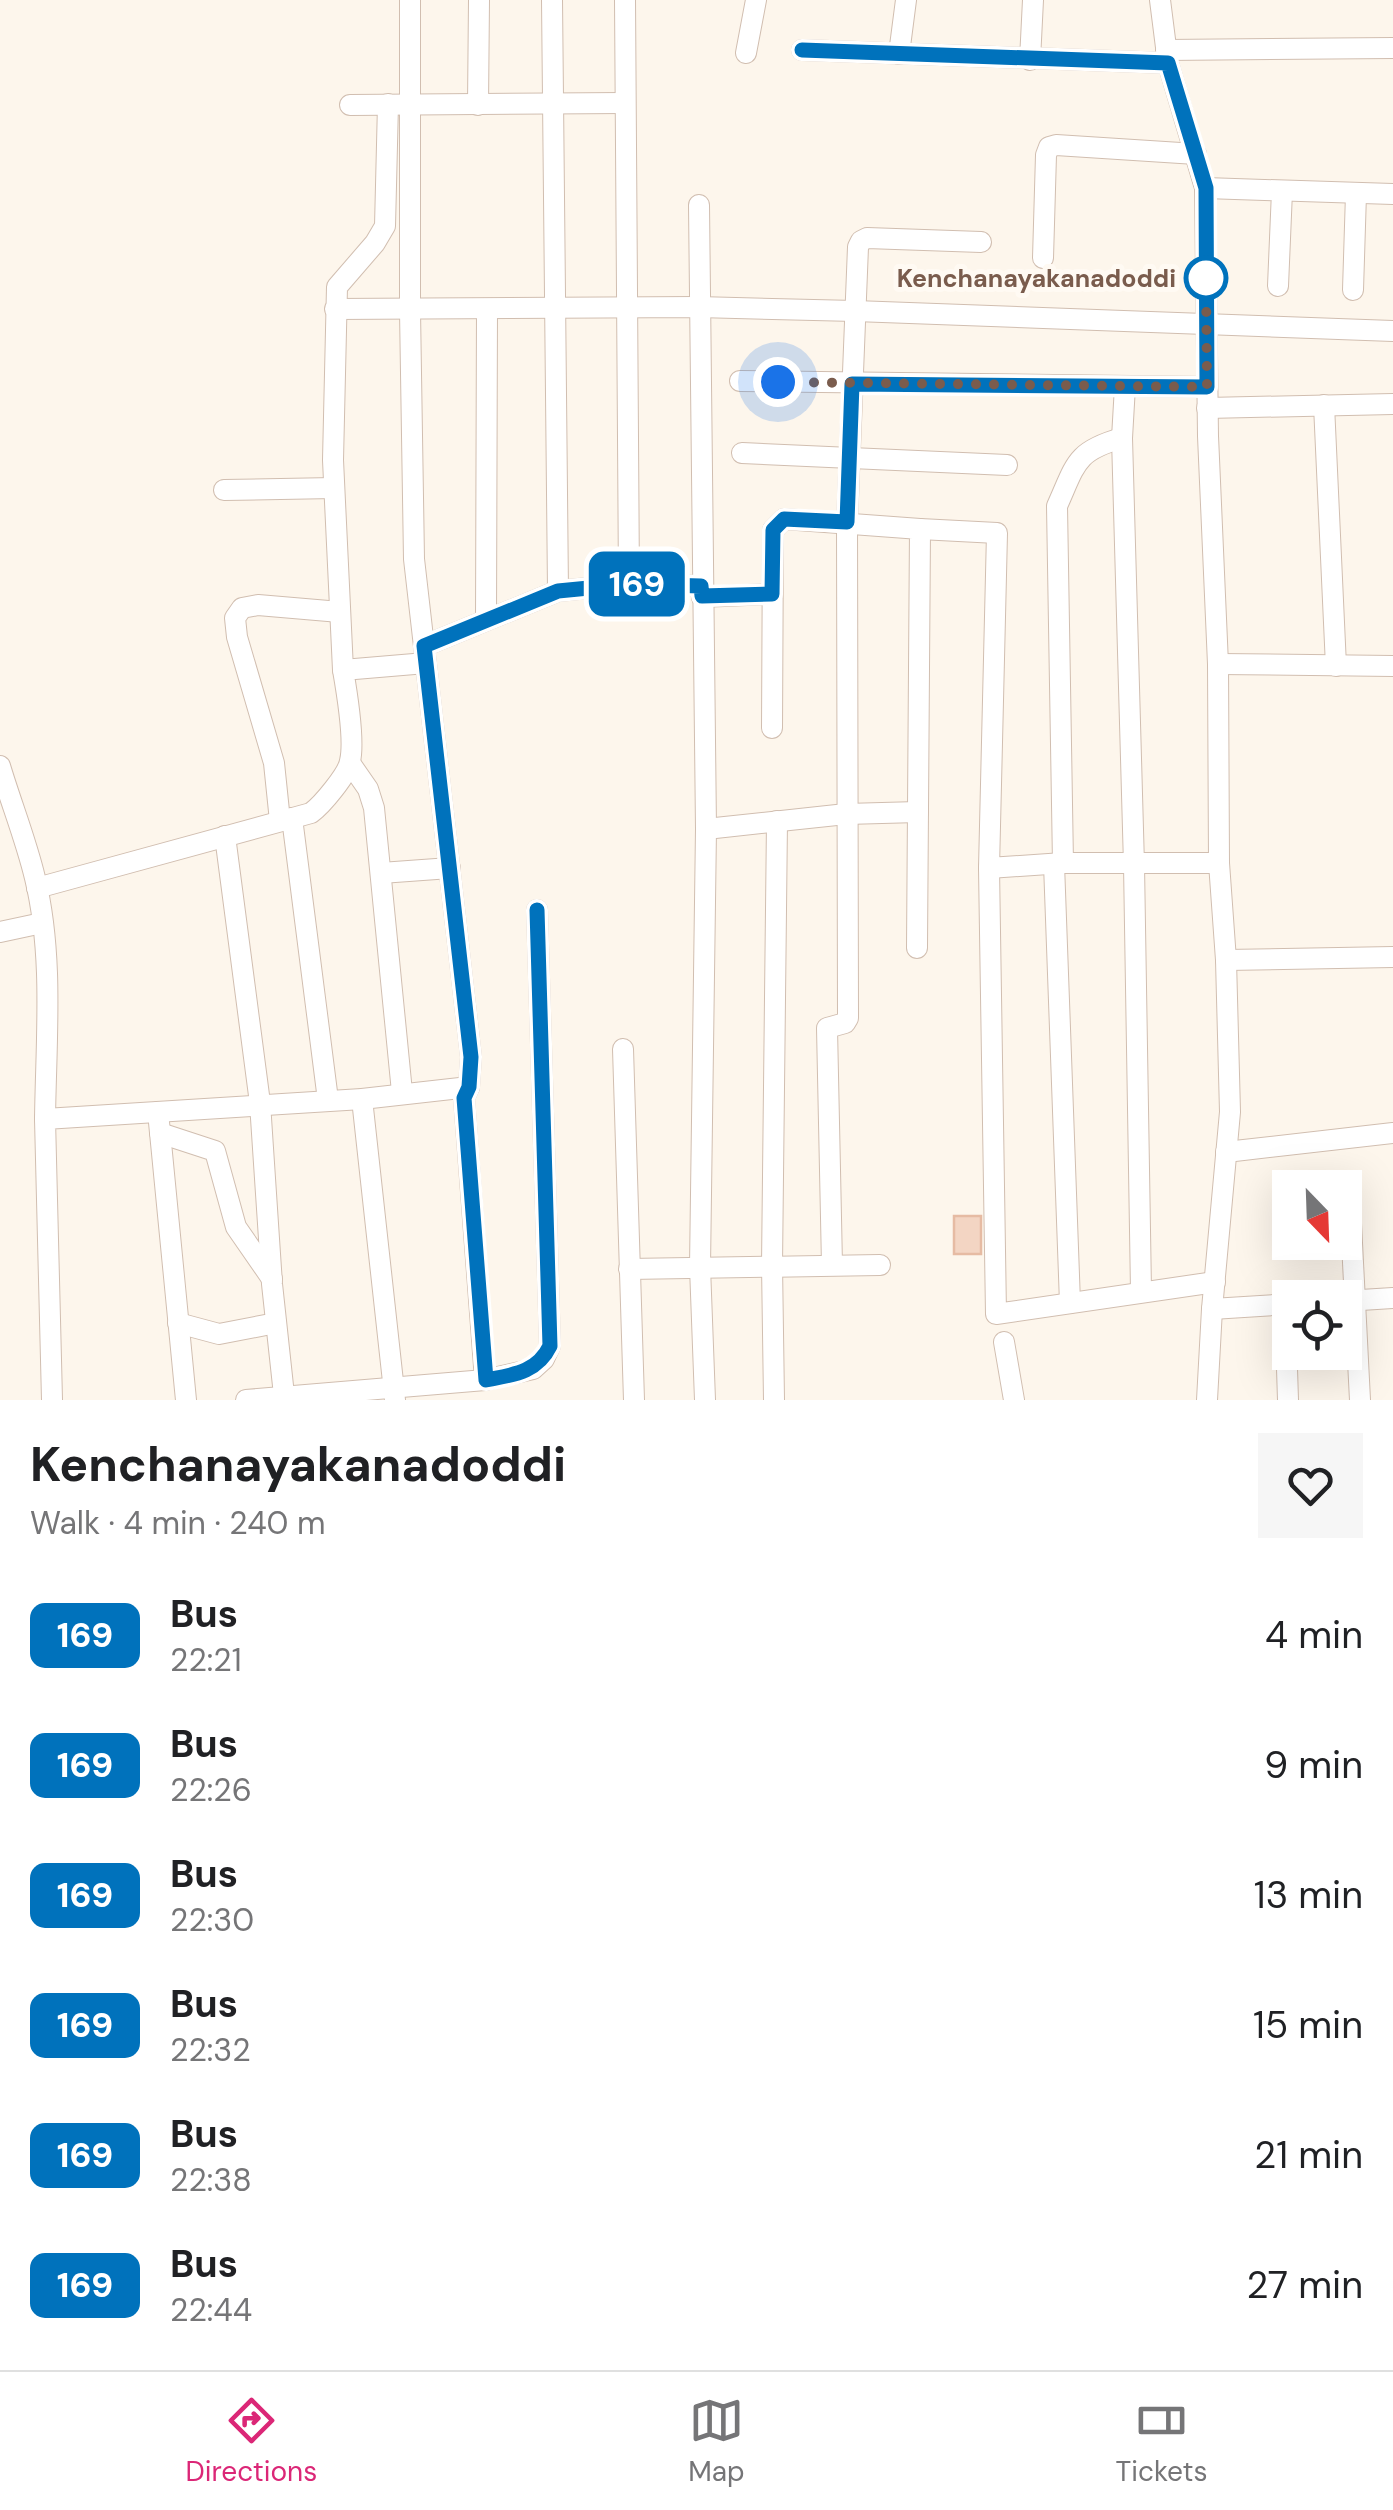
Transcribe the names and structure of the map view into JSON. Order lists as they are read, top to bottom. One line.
{"places":["Kenchanayakanadoddi"],"lines":["bus line 169"],"north":"bottom right","page":{"on_map":"169","heading":["Kenchanayakanadoddi","Walk · 4 min · 240 m"],"list":[{"mark":"169","name":"Bus","note":"22:21","value":"4 min"},{"mark":"169","name":"Bus","note":"22:26","value":"9 min"},{"mark":"169","name":"Bus","note":"22:30","value":"13 min"},{"mark":"169","name":"Bus","note":"22:32","value":"15 min"},{"mark":"169","name":"Bus","note":"22:38","value":"21 min"},{"mark":"169","name":"Bus","note":"22:44","value":"27 min"}],"tabs":["Directions","Map","Tickets"]}}
